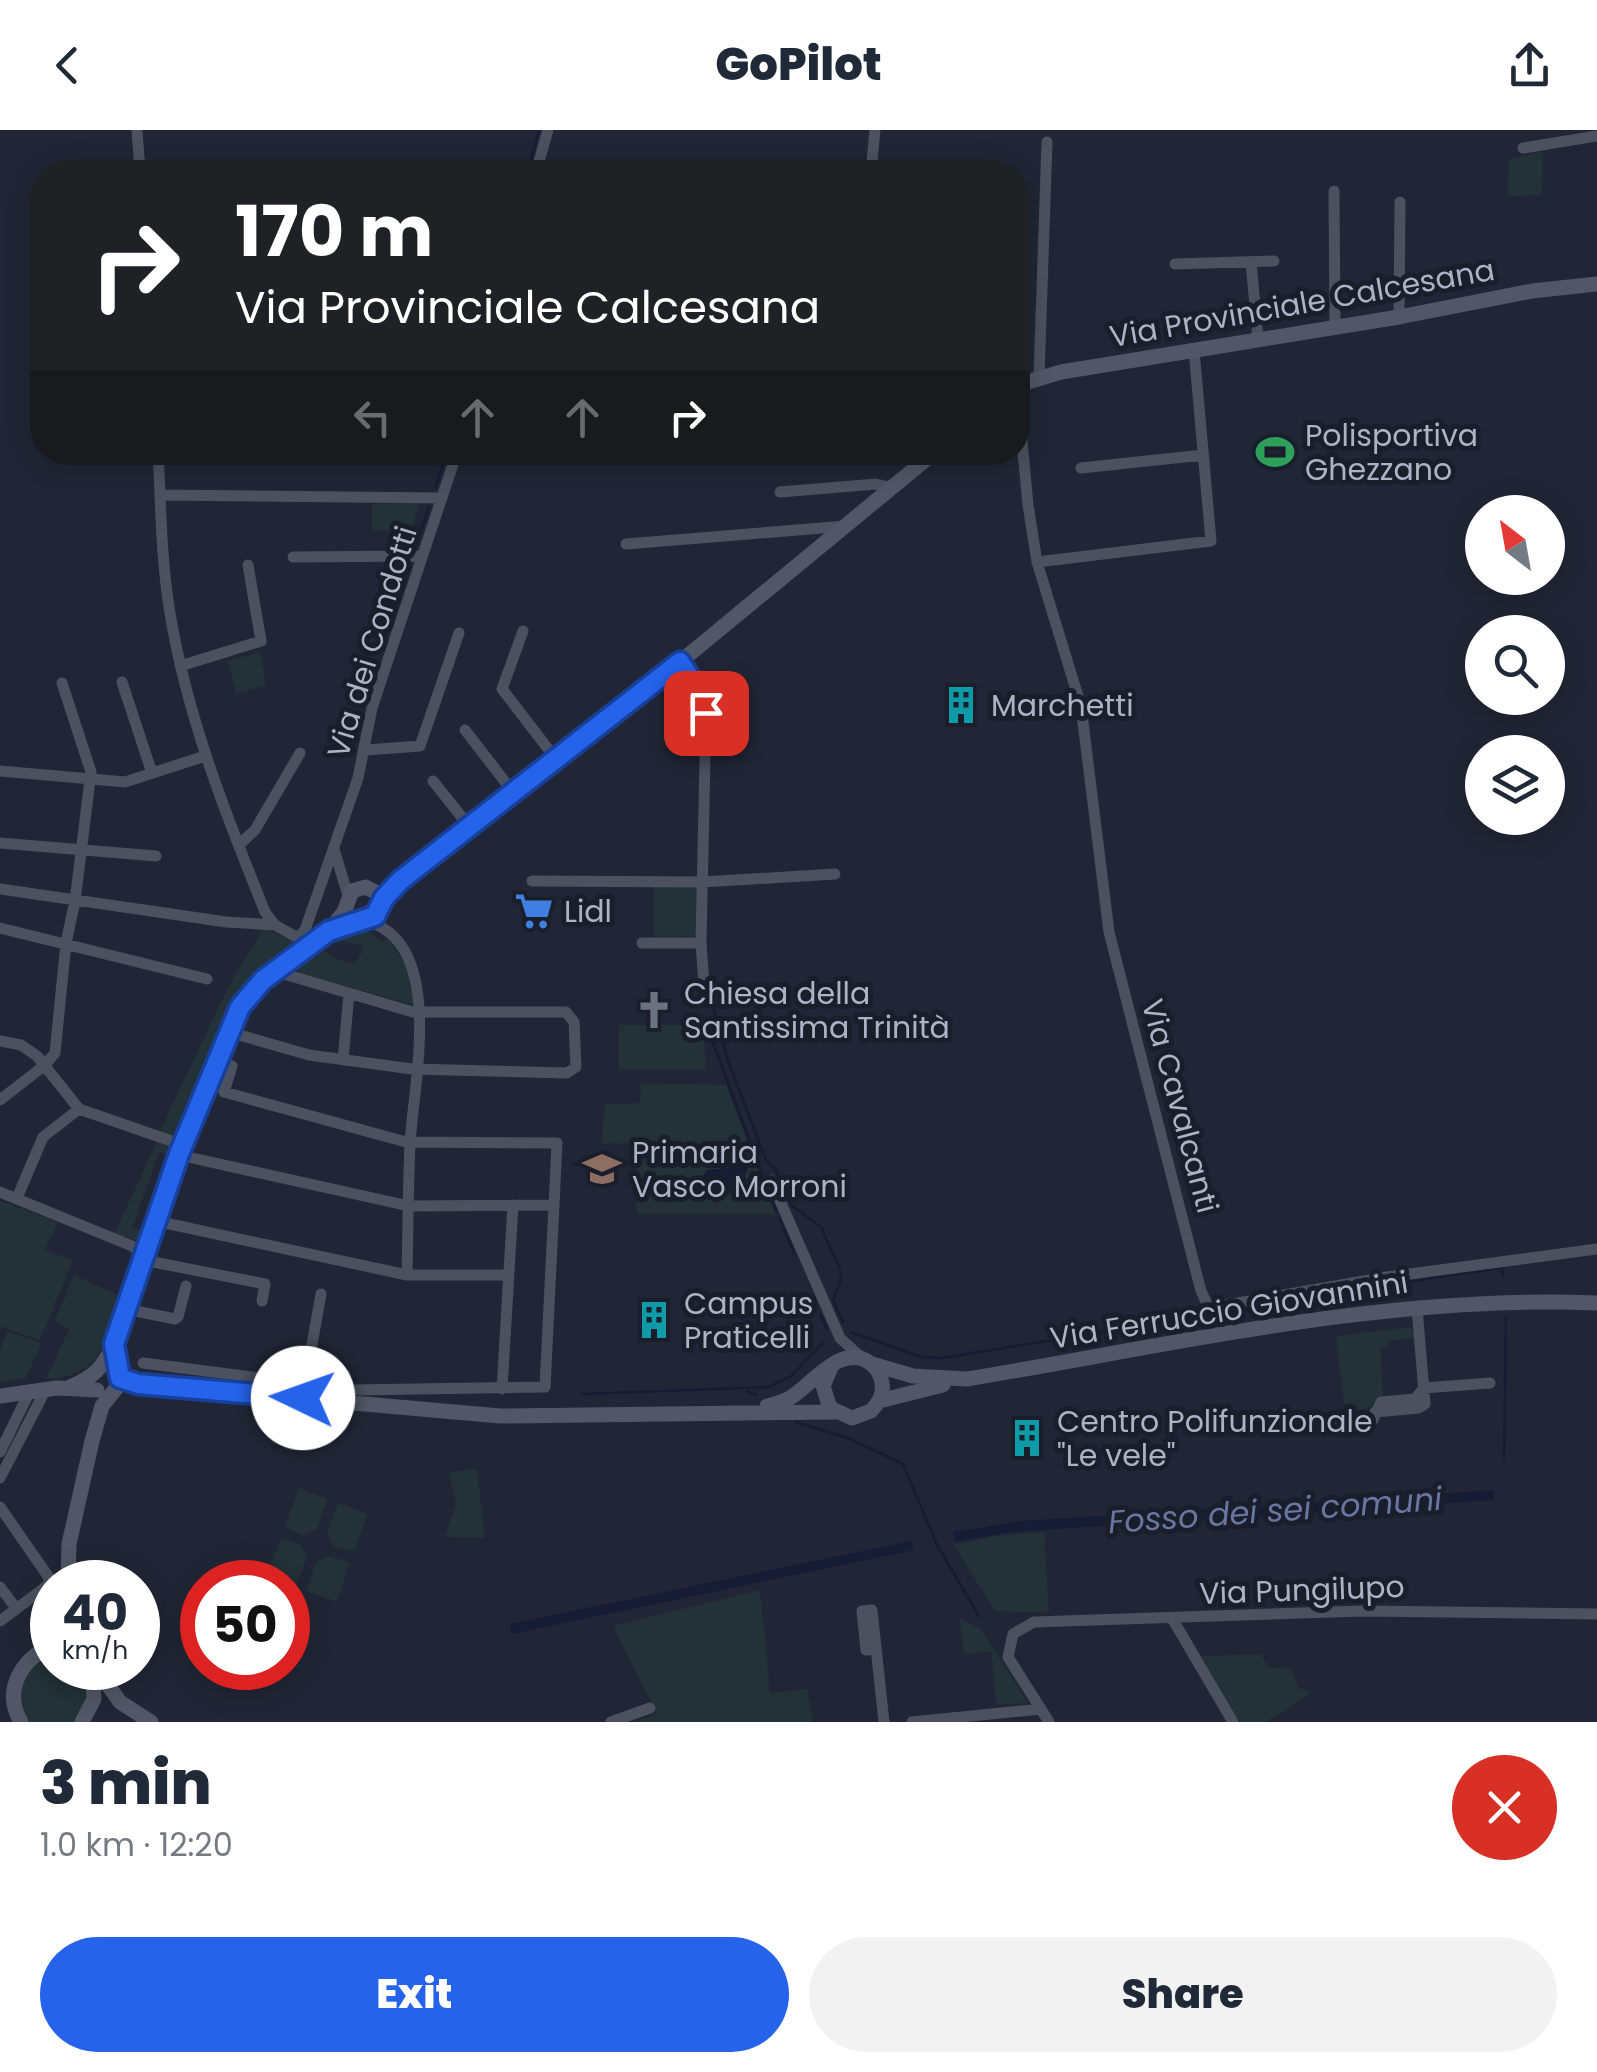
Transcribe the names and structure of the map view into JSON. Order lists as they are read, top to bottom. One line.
{"streets":{"main road":["Via Provinciale Calcesana","Via Ferruccio Giovannini"],"street":["Via dei Condotti","Via Cavalcanti","Via Pungilupo"]},"water":["Fosso dei sei comuni"],"places":{"sports":["Polisportiva Ghezzano"],"building":["Marchetti","Campus Praticelli","Centro Polifunzionale \"Le vele\""],"supermarket":["Lidl"],"church":["Chiesa della Santissima Trinità"],"school or university":["Primaria Vasco Morroni"]},"north":"top left","page":{"header":"GoPilot","turn":["170 m","Via Provinciale Calcesana"],"speed":"40 km/h","limit":"50","heading":["3 min","1.0 km · 12:20"],"buttons":["Exit","Share"]}}
